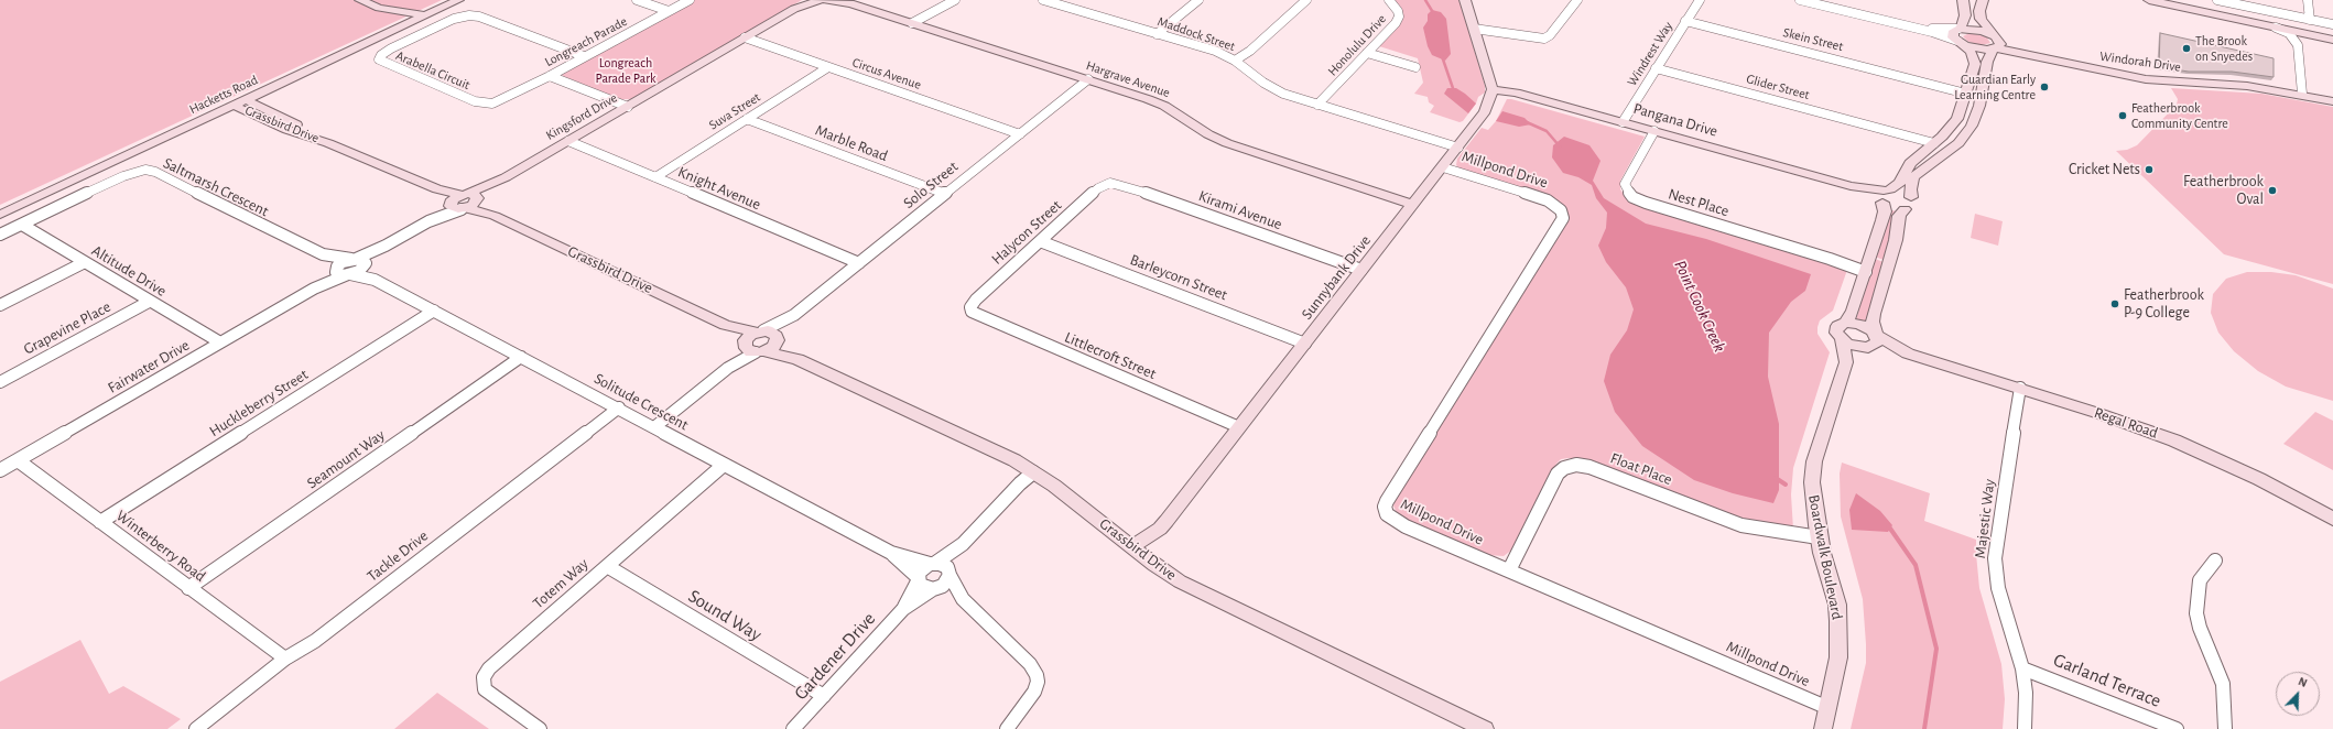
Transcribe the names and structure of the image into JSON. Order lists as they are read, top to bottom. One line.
{"streets":{"street":["Maddock Street","Skein Street","Longreach Parade","Honolulu Drive","Windrest Way","Windorah Drive","Arabella Circuit","Circus Avenue","Hargrave Avenue","Glider Street","Hacketts Road","Suva Street","Kingsford Drive","Pangana Drive","Grassbird Drive","Marble Road","Millpond Drive","Solo Street","Saltmarsh Crescent","Knight Avenue","Nest Place","Kirami Avenue","Halycon Street","Altitude Drive","Barleycorn Street","Sunnybank Drive","Grapevine Place","Littlecroft Street","Fairwater Drive","Solitude Crescent","Huckleberry Street","Regal Road","Seamount Way","Float Place","Majestic Way","Winterberry Road","Tackle Drive","Boardwalk Boulevard","Totem Way","Sound Way","Gardener Drive","Garland Terrace"]},"crossings":[["Maddock Street","Honolulu Drive"],["Maddock Street","Sunnybank Drive"],["Skein Street","Windrest Way"],["Longreach Parade","Arabella Circuit"],["Windrest Way","Glider Street"],["Windrest Way","Pangana Drive"],["Circus Avenue","Suva Street"],["Circus Avenue","Kingsford Drive"],["Circus Avenue","Solo Street"],["Hargrave Avenue","Kingsford Drive"],["Hargrave Avenue","Solo Street"],["Hargrave Avenue","Sunnybank Drive"],["Hacketts Road","Grassbird Drive"],["Suva Street","Marble Road"],["Suva Street","Knight Avenue"],["Kingsford Drive","Grassbird Drive"],["Kingsford Drive","Knight Avenue"],["Pangana Drive","Nest Place"],["Pangana Drive","Sunnybank Drive"],["Grassbird Drive","Solo Street"],["Grassbird Drive","Sunnybank Drive"],["Marble Road","Solo Street"],["Millpond Drive","Sunnybank Drive"],["Millpond Drive","Float Place"],["Millpond Drive","Boardwalk Boulevard"],["Solo Street","Knight Avenue"],["Saltmarsh Crescent","Altitude Drive"],["Kirami Avenue","Halycon Street"],["Kirami Avenue","Sunnybank Drive"],["Halycon Street","Barleycorn Street"],["Halycon Street","Littlecroft Street"],["Altitude Drive","Grapevine Place"],["Altitude Drive","Fairwater Drive"],["Barleycorn Street","Sunnybank Drive"],["Sunnybank Drive","Littlecroft Street"],["Fairwater Drive","Solitude Crescent"],["Fairwater Drive","Winterberry Road"],["Solitude Crescent","Huckleberry Street"],["Solitude Crescent","Seamount Way"],["Solitude Crescent","Tackle Drive"],["Solitude Crescent","Totem Way"],["Solitude Crescent","Gardener Drive"],["Huckleberry Street","Winterberry Road"],["Regal Road","Majestic Way"],["Regal Road","Boardwalk Boulevard"],["Seamount Way","Winterberry Road"],["Float Place","Boardwalk Boulevard"],["Majestic Way","Garland Terrace"],["Winterberry Road","Tackle Drive"],["Totem Way","Sound Way"],["Sound Way","Gardener Drive"]],"water":["Point Cook Creek"],"parks":["Longreach Parade Park"],"places":["The Brook on Snyedes","Guardian Early Learning Centre","Featherbrook Community Centre","Cricket Nets","Featherbrook Oval","Featherbrook P-9 College"],"north":"top right"}
